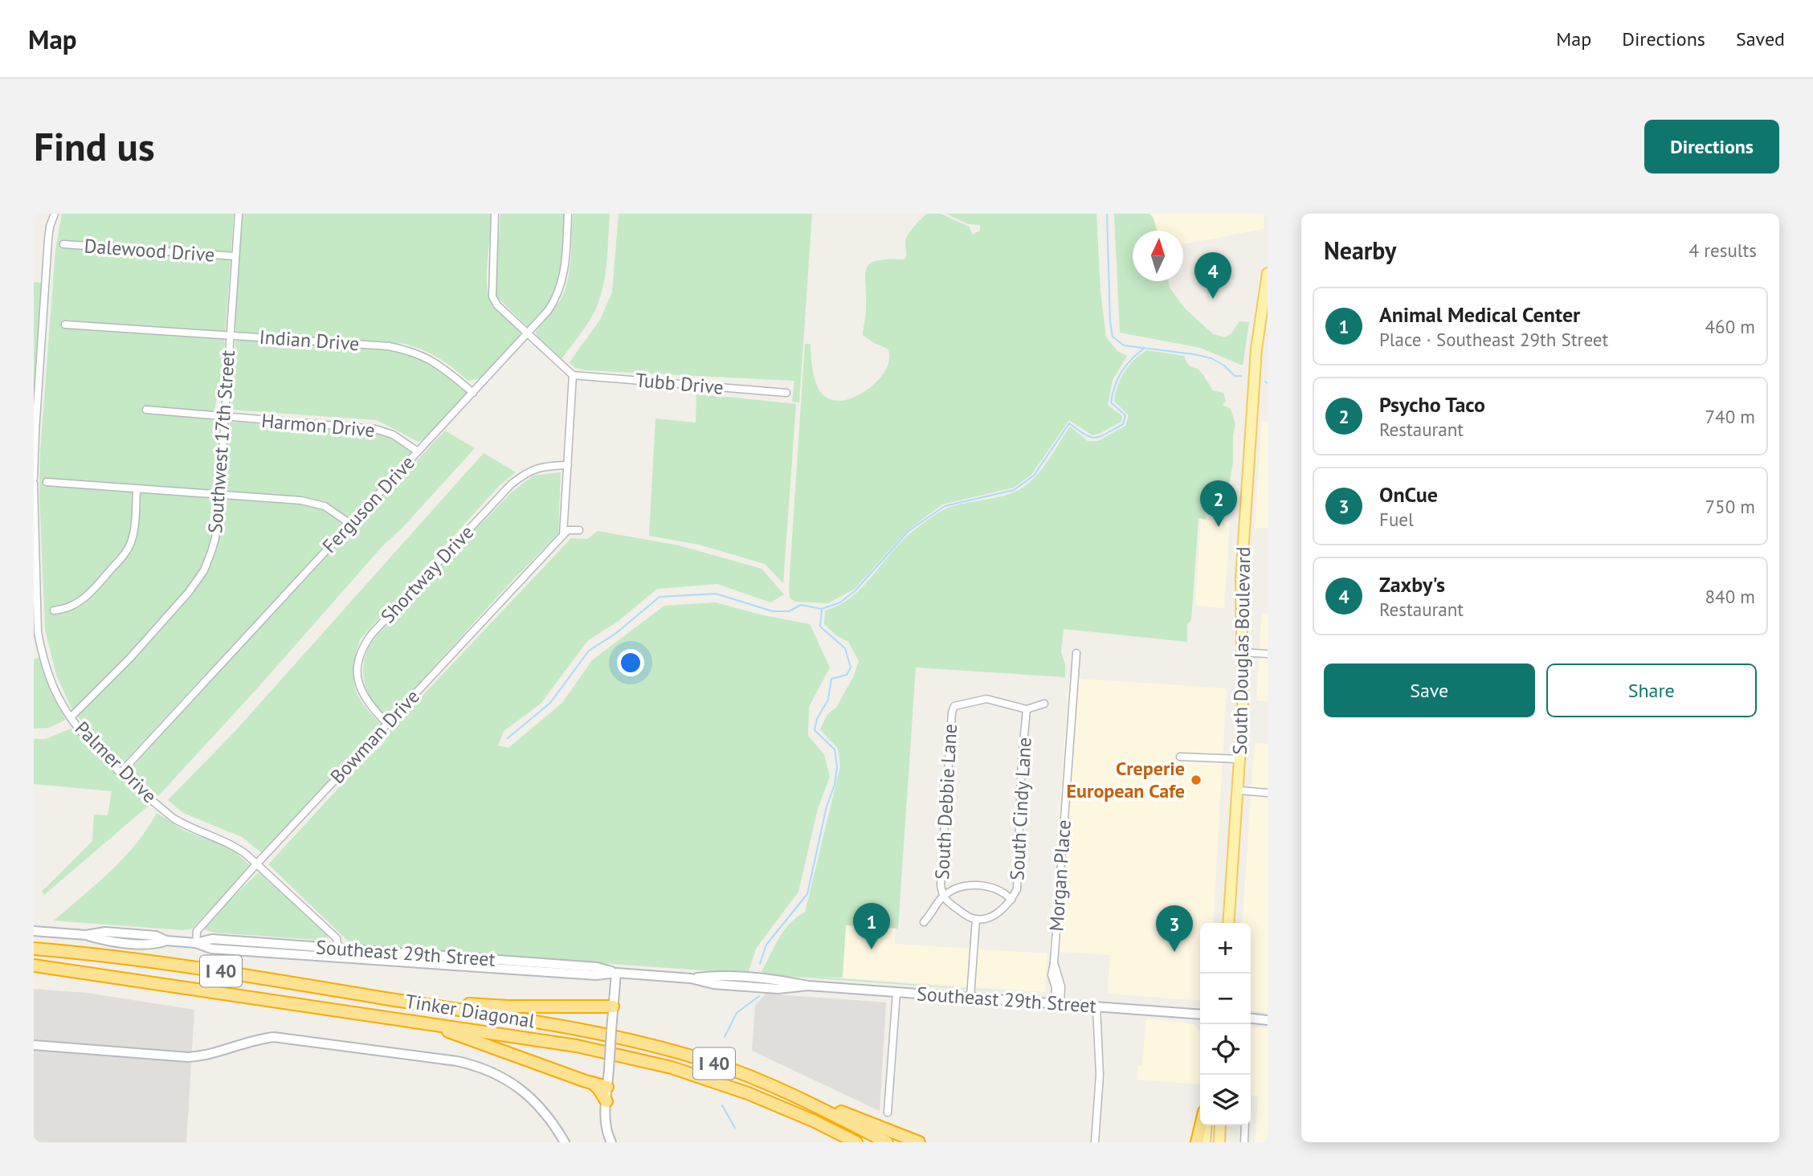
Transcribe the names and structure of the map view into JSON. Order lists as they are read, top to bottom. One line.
{"streets":{"highway":["I 40","Tinker Diagonal"],"main road":["South Douglas Boulevard","Southeast 29th Street"],"street":["Dalewood Drive","Indian Drive","Tubb Drive","Harmon Drive","Southwest 17th Street","Ferguson Drive","Shortway Drive","Bowman Drive","Palmer Drive","South Debbie Lane","South Cindy Lane","Morgan Place"]},"crossings":[["Dalewood Drive","Southwest 17th Street"],["Indian Drive","Southwest 17th Street"],["Indian Drive","Ferguson Drive"],["Harmon Drive","Southwest 17th Street"],["Harmon Drive","Ferguson Drive"],["Southwest 17th Street","Palmer Drive"],["Ferguson Drive","Palmer Drive"],["Shortway Drive","Bowman Drive"],["Bowman Drive","Palmer Drive"],["Bowman Drive","Southeast 29th Street"],["Palmer Drive","Southeast 29th Street"],["South Debbie Lane","South Cindy Lane"],["Morgan Place","Southeast 29th Street"]],"places":["Creperie European Cafe"],"north":"top","page":{"header":"Map","nav":["Map","Directions","Saved"],"buttons":["Directions",["Save","Share"]],"title":"Find us","heading":["Nearby","4 results"],"pins":["4","2","1","3"],"list":[{"mark":"1","name":"Animal Medical Center","note":"Place · Southeast 29th Street","value":"460 m"},{"mark":"2","name":"Psycho Taco","note":"Restaurant","value":"740 m"},{"mark":"3","name":"OnCue","note":"Fuel","value":"750 m"},{"mark":"4","name":"Zaxby's","note":"Restaurant","value":"840 m"}],"map_buttons":["+","−"]}}
